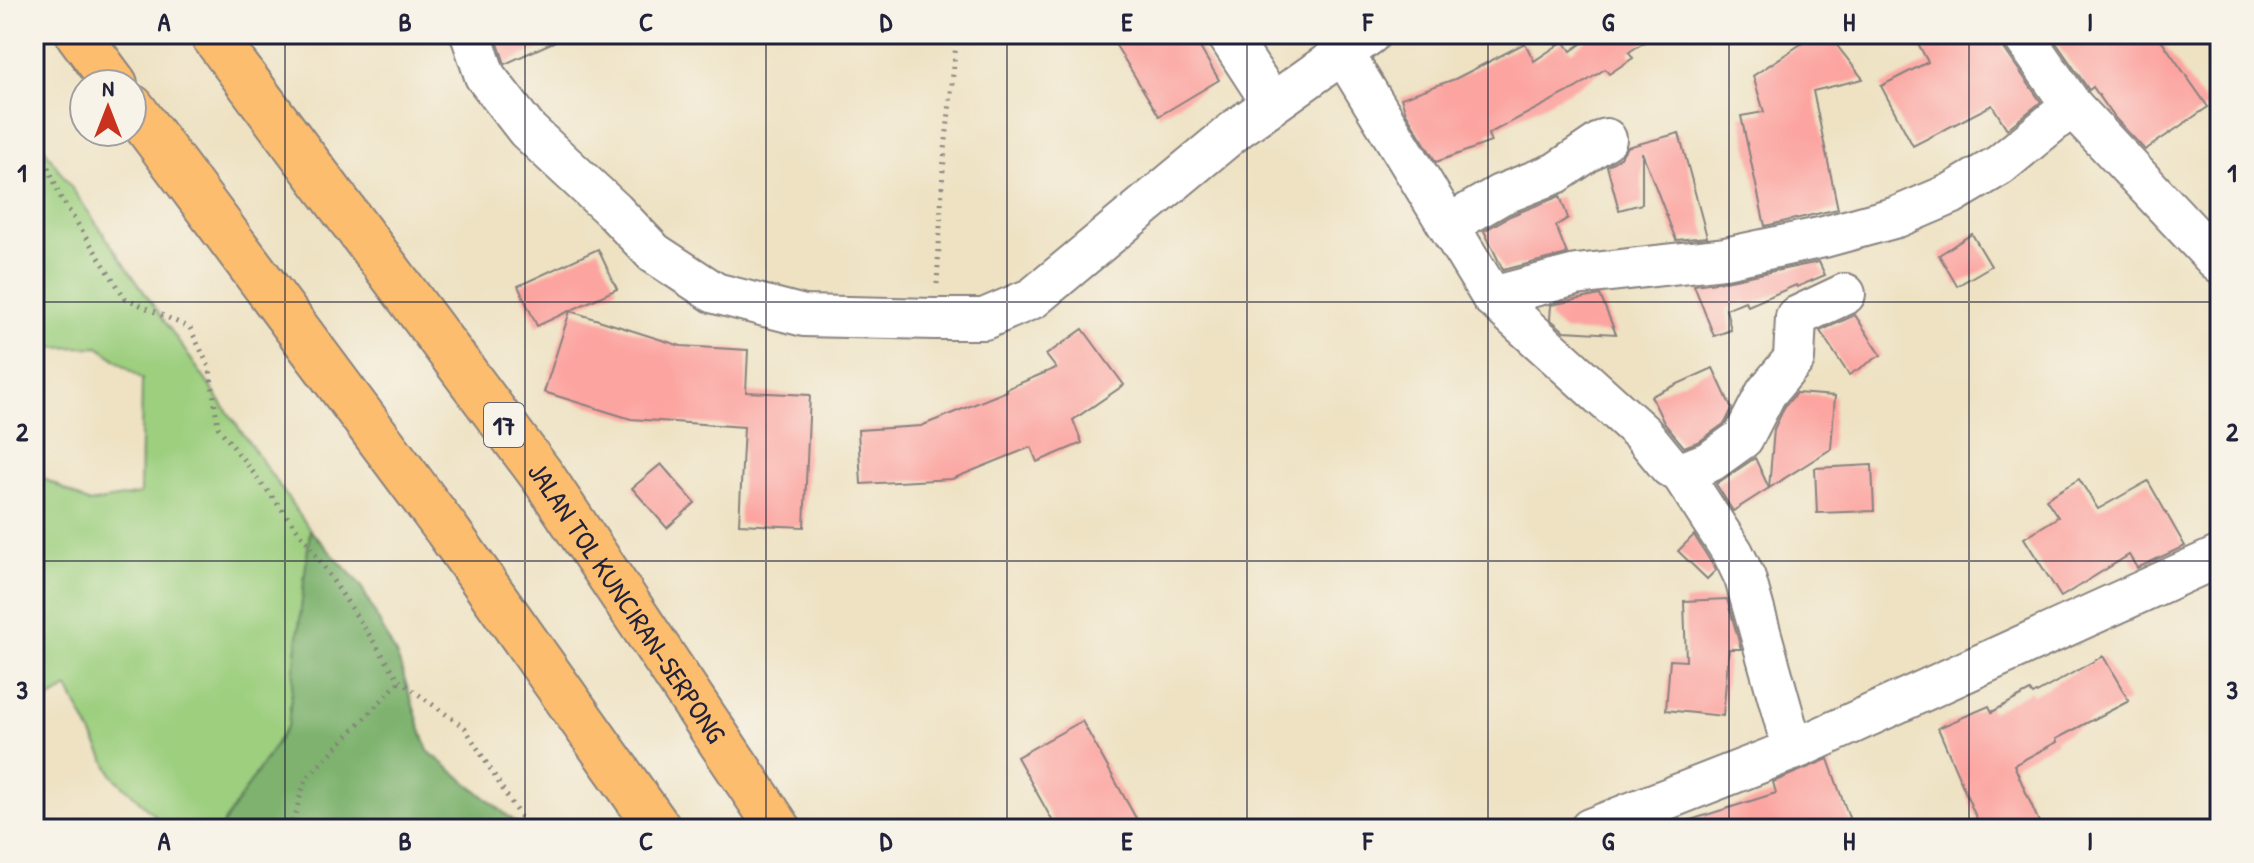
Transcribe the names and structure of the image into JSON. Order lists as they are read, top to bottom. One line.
{"streets":{"highway":["17","JALAN TOL KUNCIRAN–SERPONG"]},"north":"top","grid":{"columns":["A","B","C","D","E","F","G","H","I"],"rows":["1","2","3"]}}
